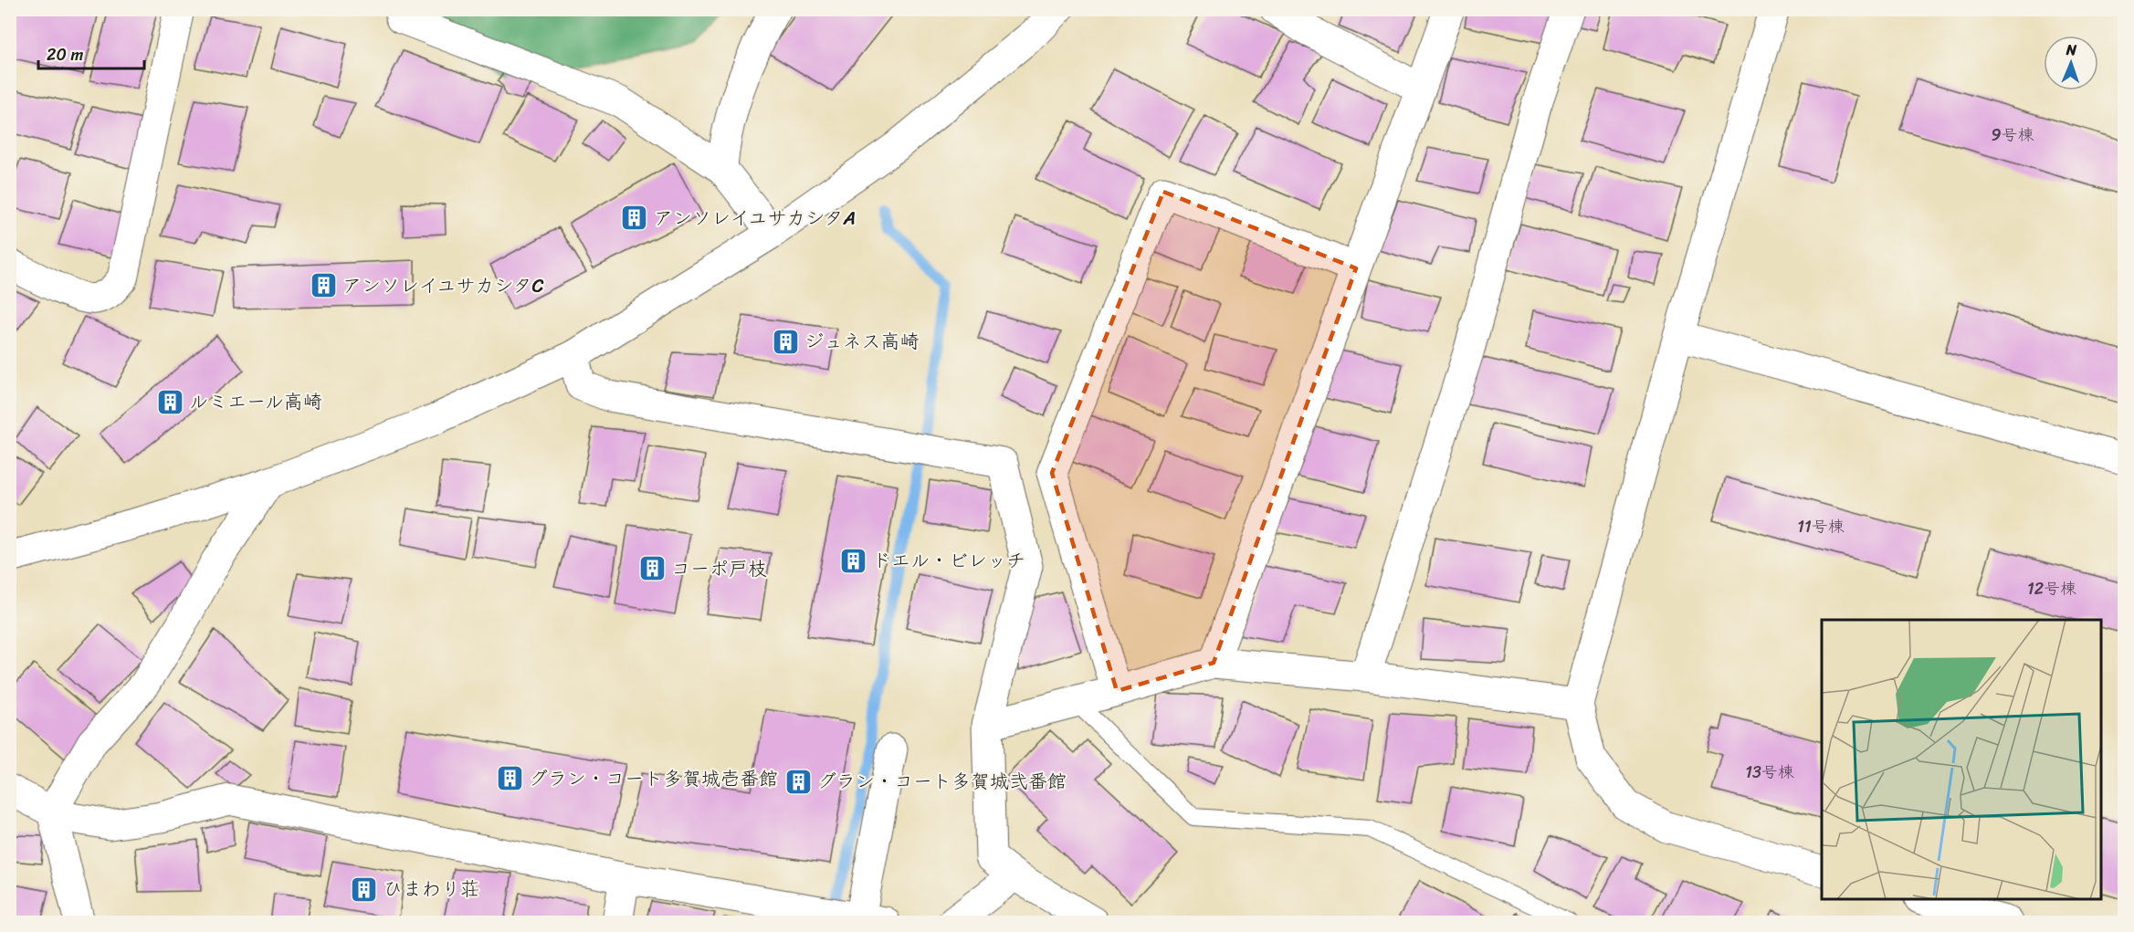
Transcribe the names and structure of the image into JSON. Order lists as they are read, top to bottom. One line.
{"places":{"building":["アンソレイユサカシタA","アンソレイユサカシタC","ジュネス高崎","ルミエール高崎","ドエル・ビレッチ","コーポ戸枝","グラン・コート多賀城壱番館","グラン・コート多賀城弐番館","ひまわり荘"]},"house_numbers":["9号棟","11号棟","12号棟","13号棟"],"scale_bar":"20 m","north":"top"}
